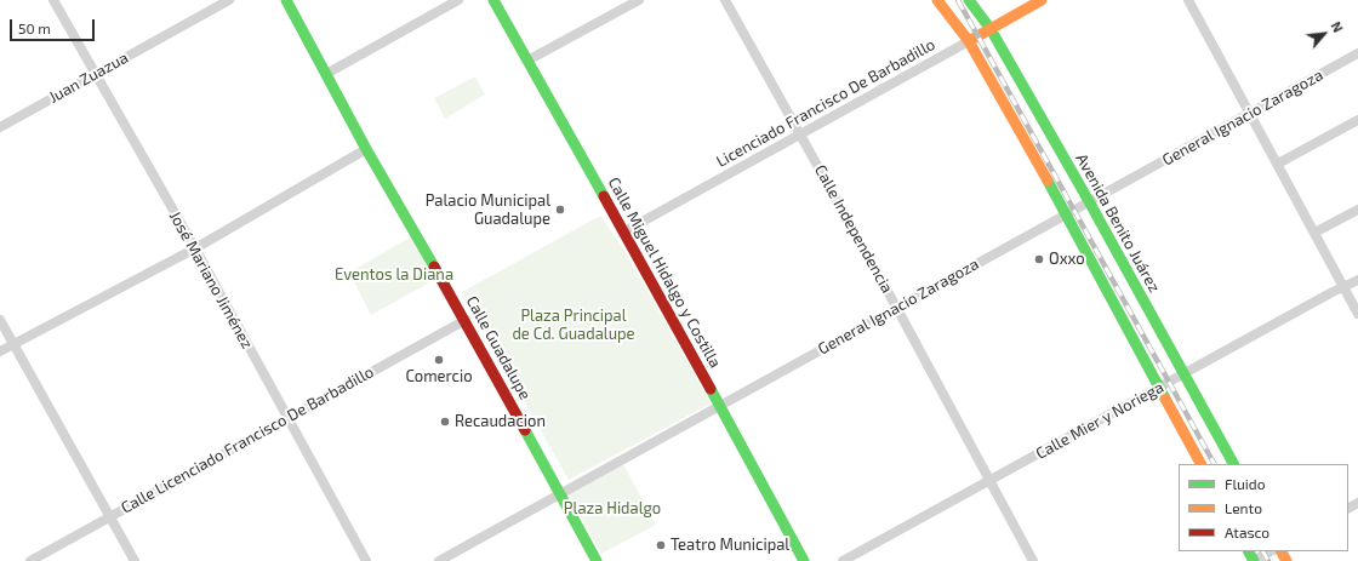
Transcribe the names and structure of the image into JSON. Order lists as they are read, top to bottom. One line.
{"streets":{"street":["Juan Zuazua","Licenciado Francisco De Barbadillo","General Ignacio Zaragoza","Avenida Benito Juárez","Calle Independencia","Calle Miguel Hidalgo y Costilla","José Mariano Jiménez","Calle Guadalupe","Calle Mier y Noriega","Calle Licenciado Francisco De Barbadillo"]},"crossings":[["Juan Zuazua","José Mariano Jiménez"],["Licenciado Francisco De Barbadillo","Avenida Benito Juárez"],["Licenciado Francisco De Barbadillo","Calle Independencia"],["Licenciado Francisco De Barbadillo","Calle Miguel Hidalgo y Costilla"],["General Ignacio Zaragoza","Avenida Benito Juárez"],["General Ignacio Zaragoza","Calle Independencia"],["General Ignacio Zaragoza","Calle Miguel Hidalgo y Costilla"],["General Ignacio Zaragoza","Calle Guadalupe"],["Avenida Benito Juárez","Calle Mier y Noriega"],["Calle Independencia","Calle Mier y Noriega"],["José Mariano Jiménez","Calle Licenciado Francisco De Barbadillo"],["Calle Guadalupe","Calle Licenciado Francisco De Barbadillo"]],"parks":["Eventos la Diana","Plaza Principal de Cd. Guadalupe","Plaza Hidalgo"],"places":["Palacio Municipal Guadalupe","Oxxo","Comercio","Recaudacion","Teatro Municipal"],"legend":["Fluido","Lento","Atasco"],"scale_bar":"50 m","north":"top right"}
